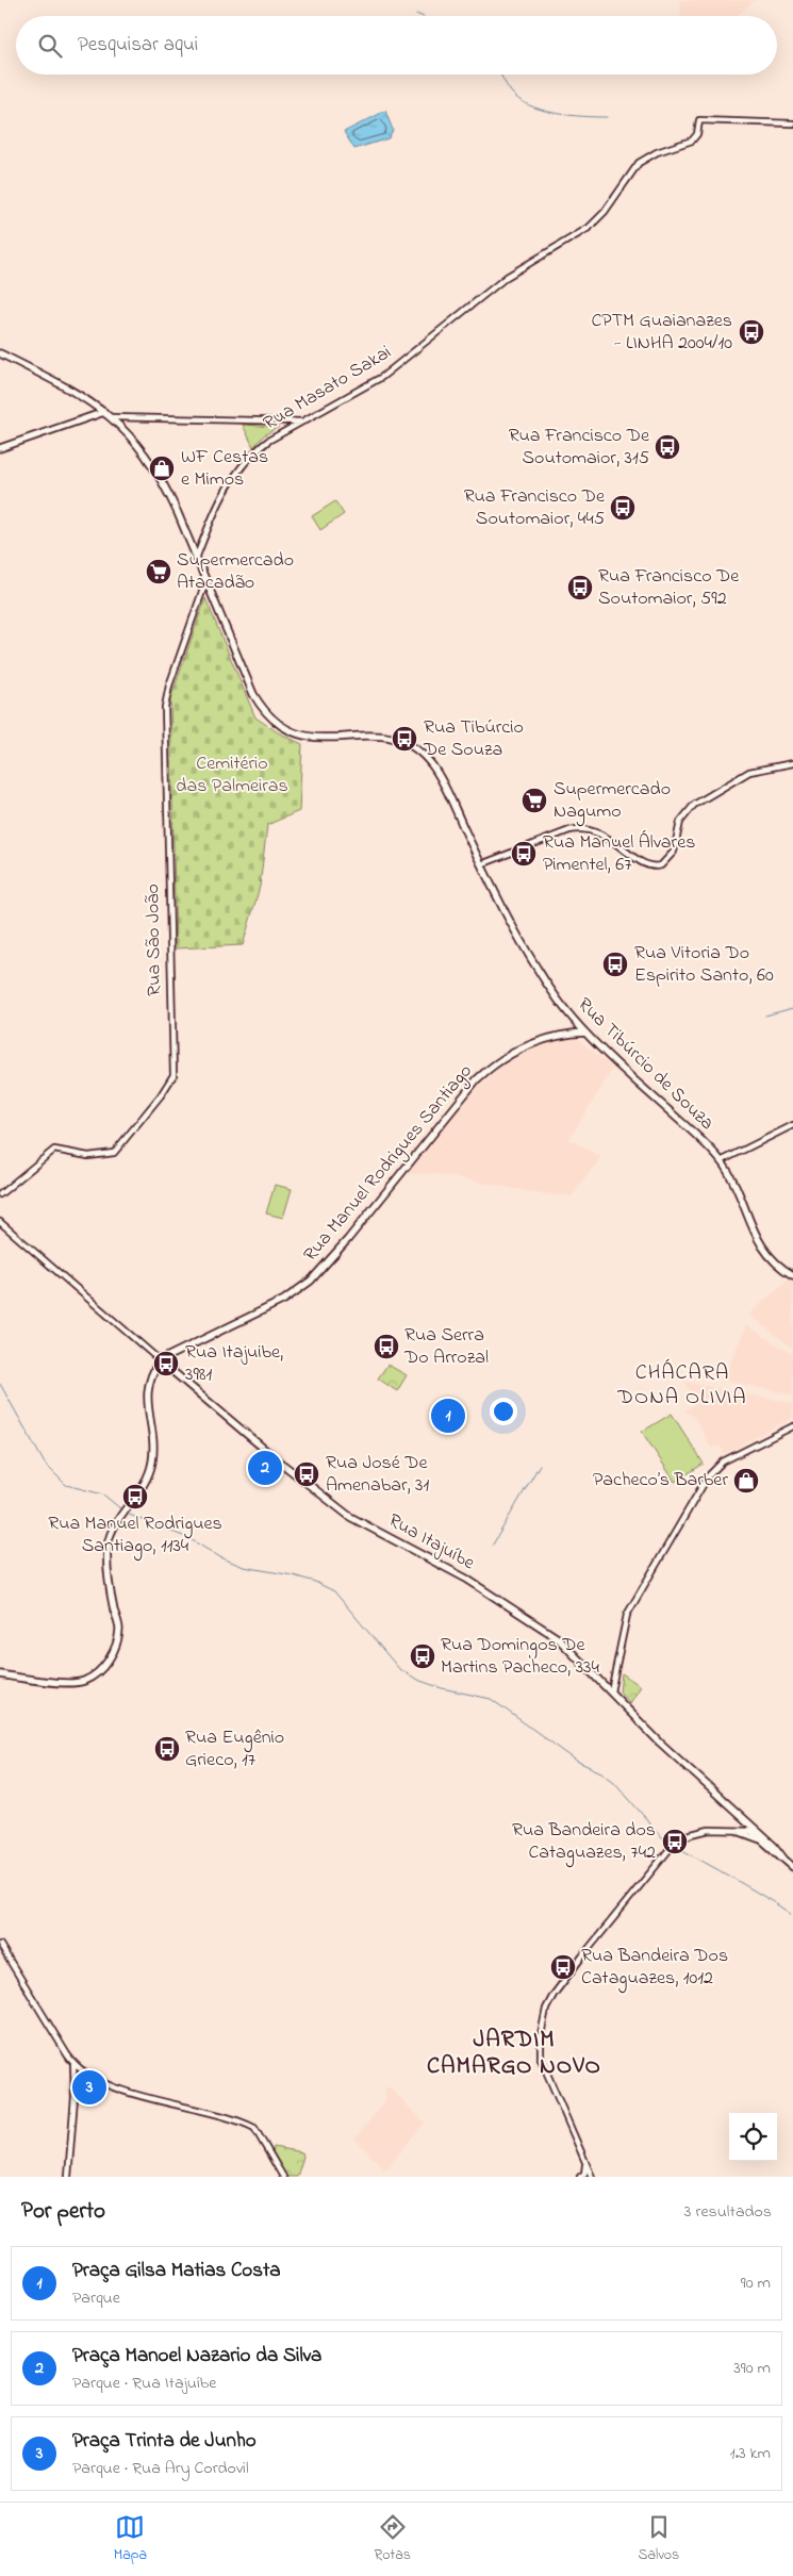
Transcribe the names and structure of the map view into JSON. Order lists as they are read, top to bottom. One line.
{"streets":{"main road":["Rua Tibúrcio de Souza","Rua Manuel Rodrigues Santiago","Rua Itajuíbe"],"street":["Rua Masato Sakai","Rua São João"]},"crossings":[["Rua Masato Sakai","Rua Tibúrcio de Souza"],["Rua São João","Rua Tibúrcio de Souza"],["Rua Tibúrcio de Souza","Rua Manuel Rodrigues Santiago"],["Rua Manuel Rodrigues Santiago","Rua Itajuíbe"]],"districts":["CHÁCARA DONA OLIVIA","JARDIM CAMARGO NOVO"],"parks":["Cemitério das Palmeiras"],"places":{"bus stop":["CPTM Guaianazes - LINHA 2004/10","Rua Francisco De Soutomaior, 315","Rua Francisco De Soutomaior, 445","Rua Francisco De Soutomaior, 592","Rua Tibúrcio De Souza","Rua Manuel Álvares Pimentel, 67","Rua Vitoria Do Espirito Santo, 60","Rua Serra Do Arrozal","Rua Itajuibe, 3981","Rua José De Amenabar, 31","Rua Manuel Rodrigues Santiago, 1134","Rua Domingos De Martins Pacheco, 334","Rua Eugênio Grieco, 17","Rua Bandeira dos Cataguazes, 742","Rua Bandeira Dos Cataguazes, 1012"],"shop":["WF Cestas e Mimos","Pacheco’s Barber"],"supermarket":["Supermercado Atacadão","Supermercado Nagumo"]},"page":{"search":"Pesquisar aqui","pins":["1","2","3"],"heading":["Por perto","3 resultados"],"list":[{"mark":"1","name":"Praça Gilsa Matias Costa","note":"Parque","value":"90 m"},{"mark":"2","name":"Praça Manoel Nazario da Silva","note":"Parque · Rua Itajuíbe","value":"390 m"},{"mark":"3","name":"Praça Trinta de Junho","note":"Parque · Rua Ary Cordovil","value":"1.3 km"}],"nav":["Mapa","Rotas","Salvos"]}}
